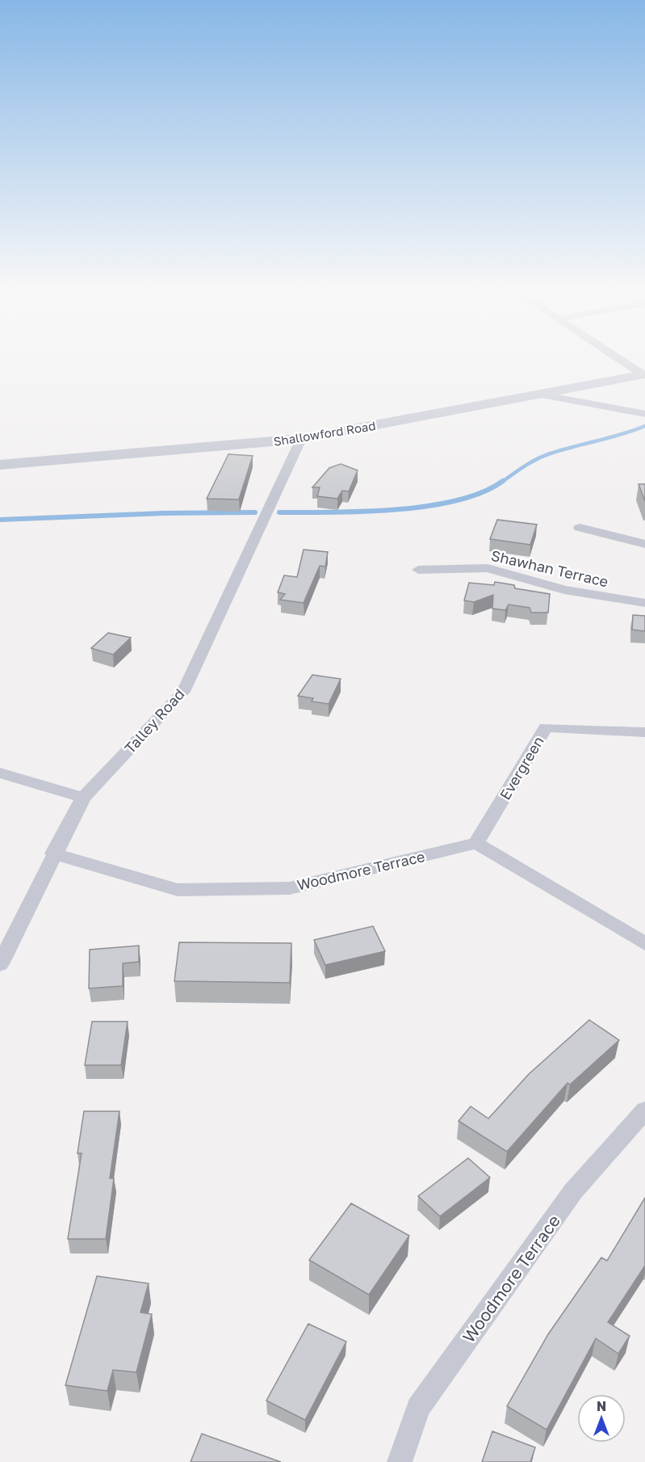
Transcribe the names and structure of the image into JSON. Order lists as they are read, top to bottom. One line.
{"streets":{"street":["Shallowford Road","Shawhan Terrace","Talley Road","Evergreen","Woodmore Terrace"]},"crossings":[["Shallowford Road","Talley Road"],["Talley Road","Woodmore Terrace"],["Evergreen","Woodmore Terrace"]],"north":"top"}
